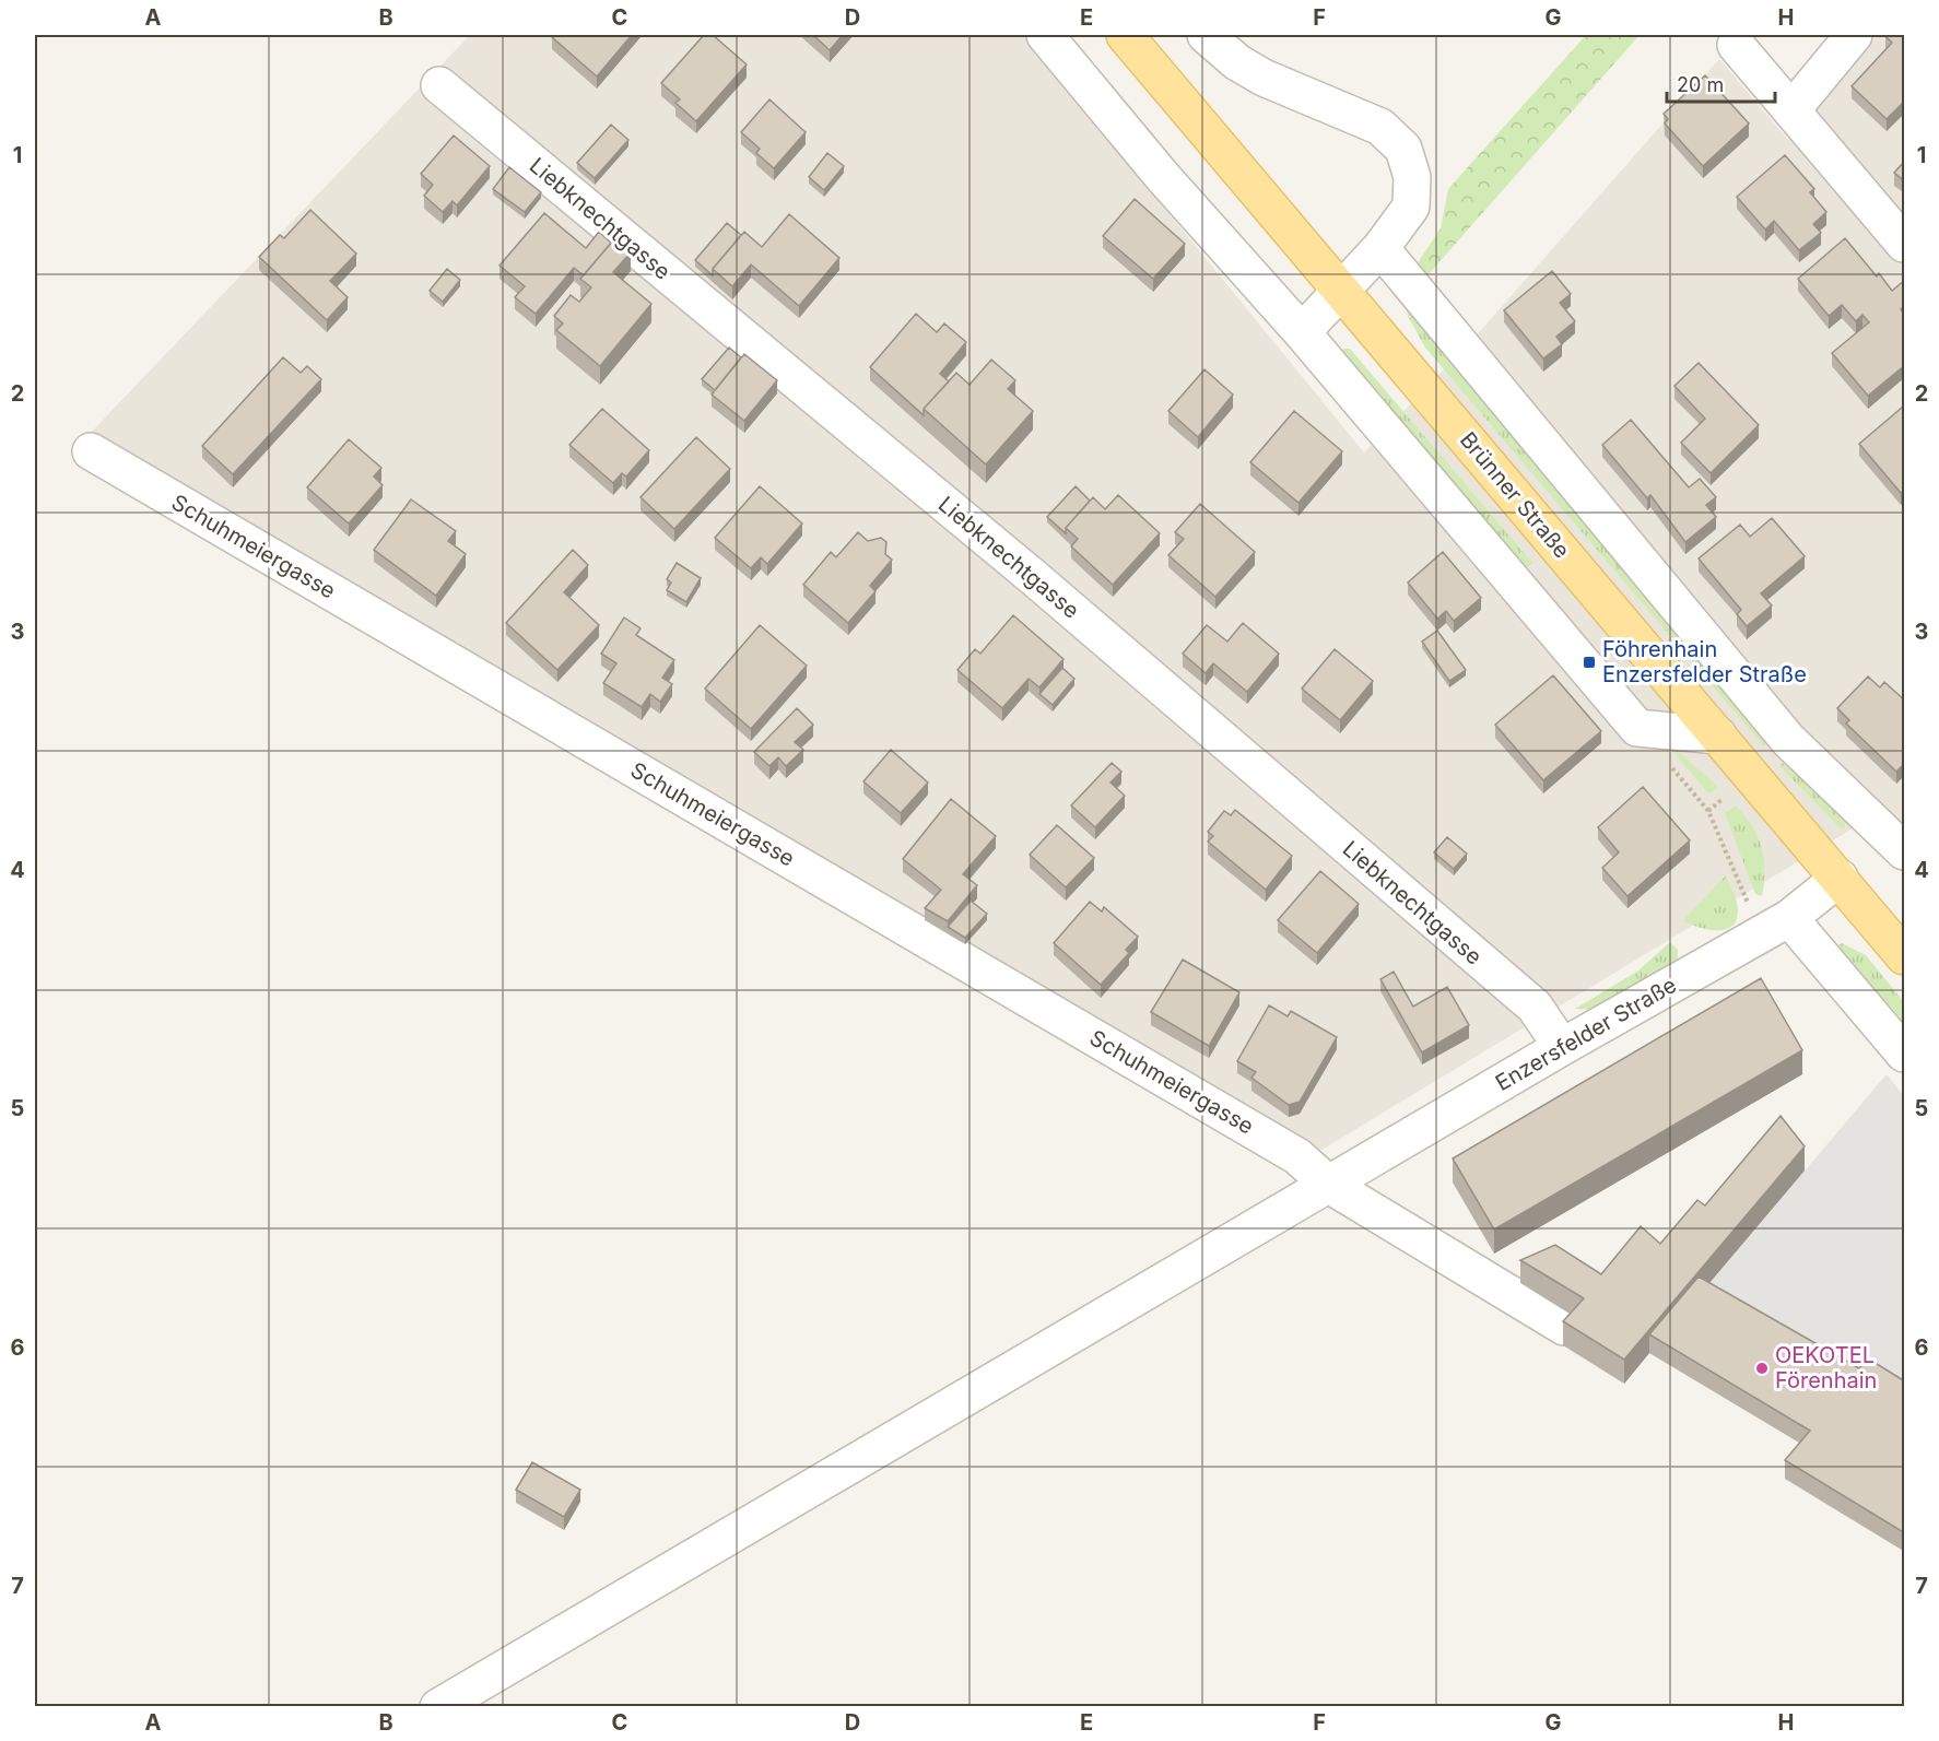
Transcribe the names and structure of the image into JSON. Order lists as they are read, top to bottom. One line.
{"streets":{"main road":["Brünner Straße"],"street":["Liebknechtgasse","Schuhmeiergasse","Enzersfelder Straße"]},"crossings":[["Liebknechtgasse","Enzersfelder Straße"],["Brünner Straße","Enzersfelder Straße"],["Schuhmeiergasse","Enzersfelder Straße"]],"places":{"transit":["Föhrenhain Enzersfelder Straße"],"other":["OEKOTEL Förenhain"]},"scale_bar":"20 m","grid":{"columns":["A","B","C","D","E","F","G","H"],"rows":["1","2","3","4","5","6","7"]}}
